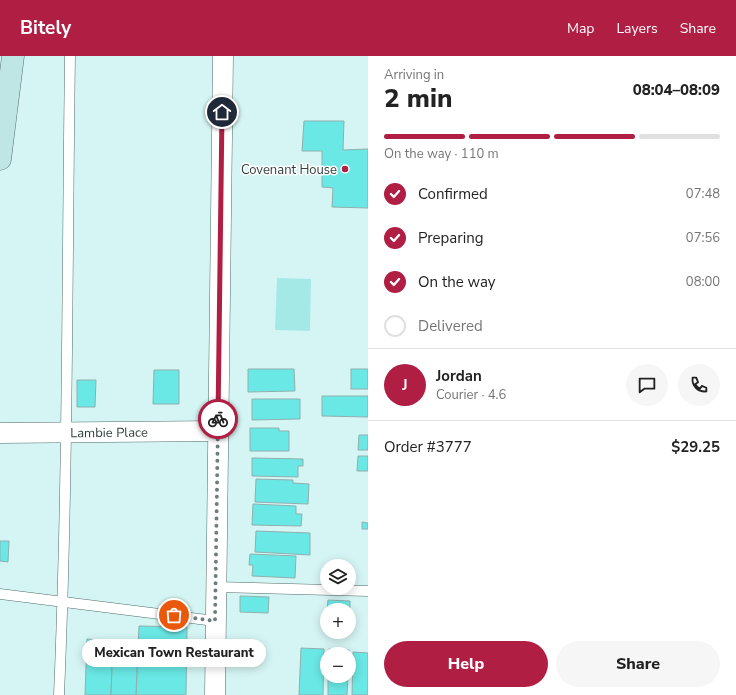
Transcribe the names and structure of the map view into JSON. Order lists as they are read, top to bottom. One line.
{"streets":{"street":["Lambie Place"]},"places":["Covenant House","Mexican Town Restaurant"],"page":{"header":"Bitely","nav":["Map","Layers","Share"],"heading":["2 min","Arriving in","08:04–08:09"],"panel":["Jordan","Courier · 4.6","Order #3777","$29.25"],"bar":"On the way · 110 m","list":[["Confirmed","07:48"],["Preparing","07:56"],["On the way","08:00"],"Delivered"],"round":"J","map_buttons":["+","−"],"buttons":["Help","Share"],"bubble":"Mexican Town Restaurant"}}
